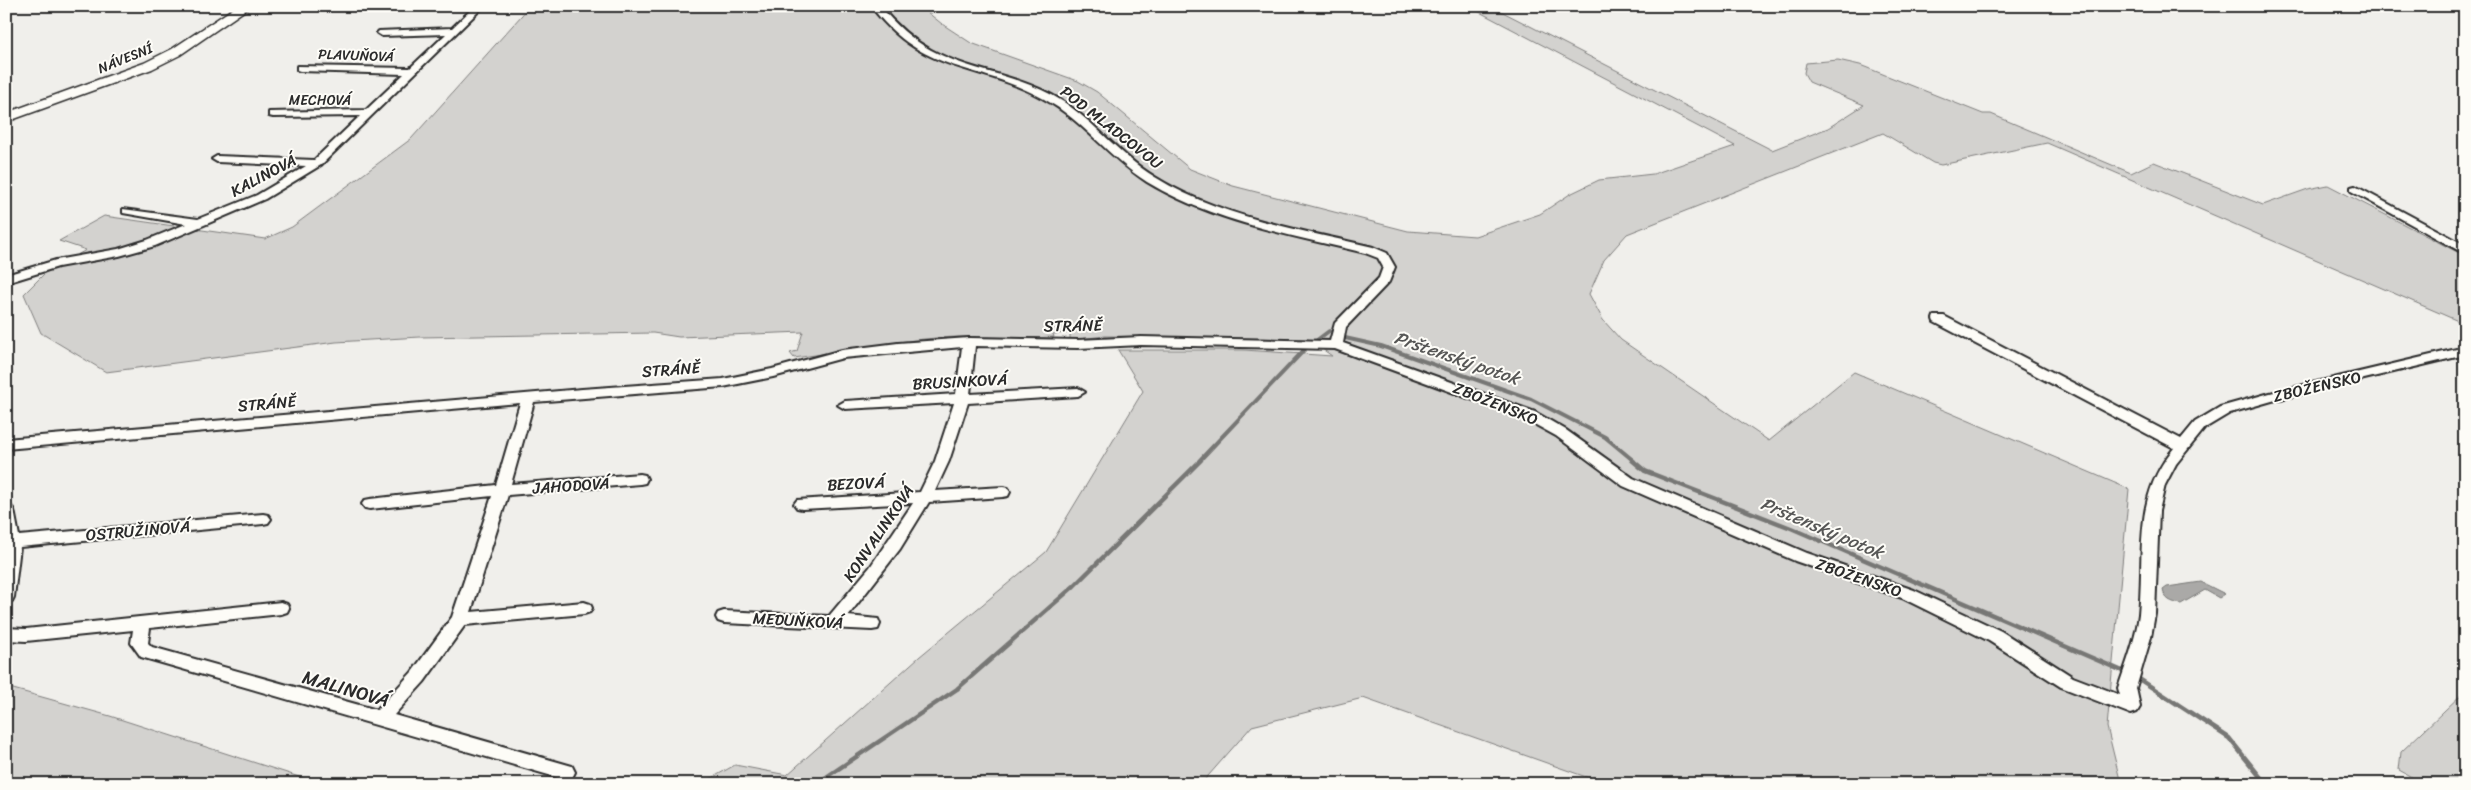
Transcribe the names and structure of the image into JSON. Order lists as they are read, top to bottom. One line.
{"streets":{"street":["PLAVUŇOVÁ","NÁVESNÍ","MECHOVÁ","POD MLADCOVOU","KALINOVÁ","STRÁNĚ","BRUSINKOVÁ","ZBOŽENSKO","BEZOVÁ","JAHODOVÁ","OSTRUŽINOVÁ","KONVALINKOVÁ","MEDUŇKOVÁ","MALINOVÁ"]},"crossings":[["PLAVUŇOVÁ","KALINOVÁ"],["MECHOVÁ","KALINOVÁ"],["POD MLADCOVOU","STRÁNĚ"],["POD MLADCOVOU","ZBOŽENSKO"],["STRÁNĚ","ZBOŽENSKO"],["STRÁNĚ","KONVALINKOVÁ"],["BRUSINKOVÁ","KONVALINKOVÁ"],["BEZOVÁ","KONVALINKOVÁ"],["KONVALINKOVÁ","MEDUŇKOVÁ"]],"water":["Prštenský potok"]}
